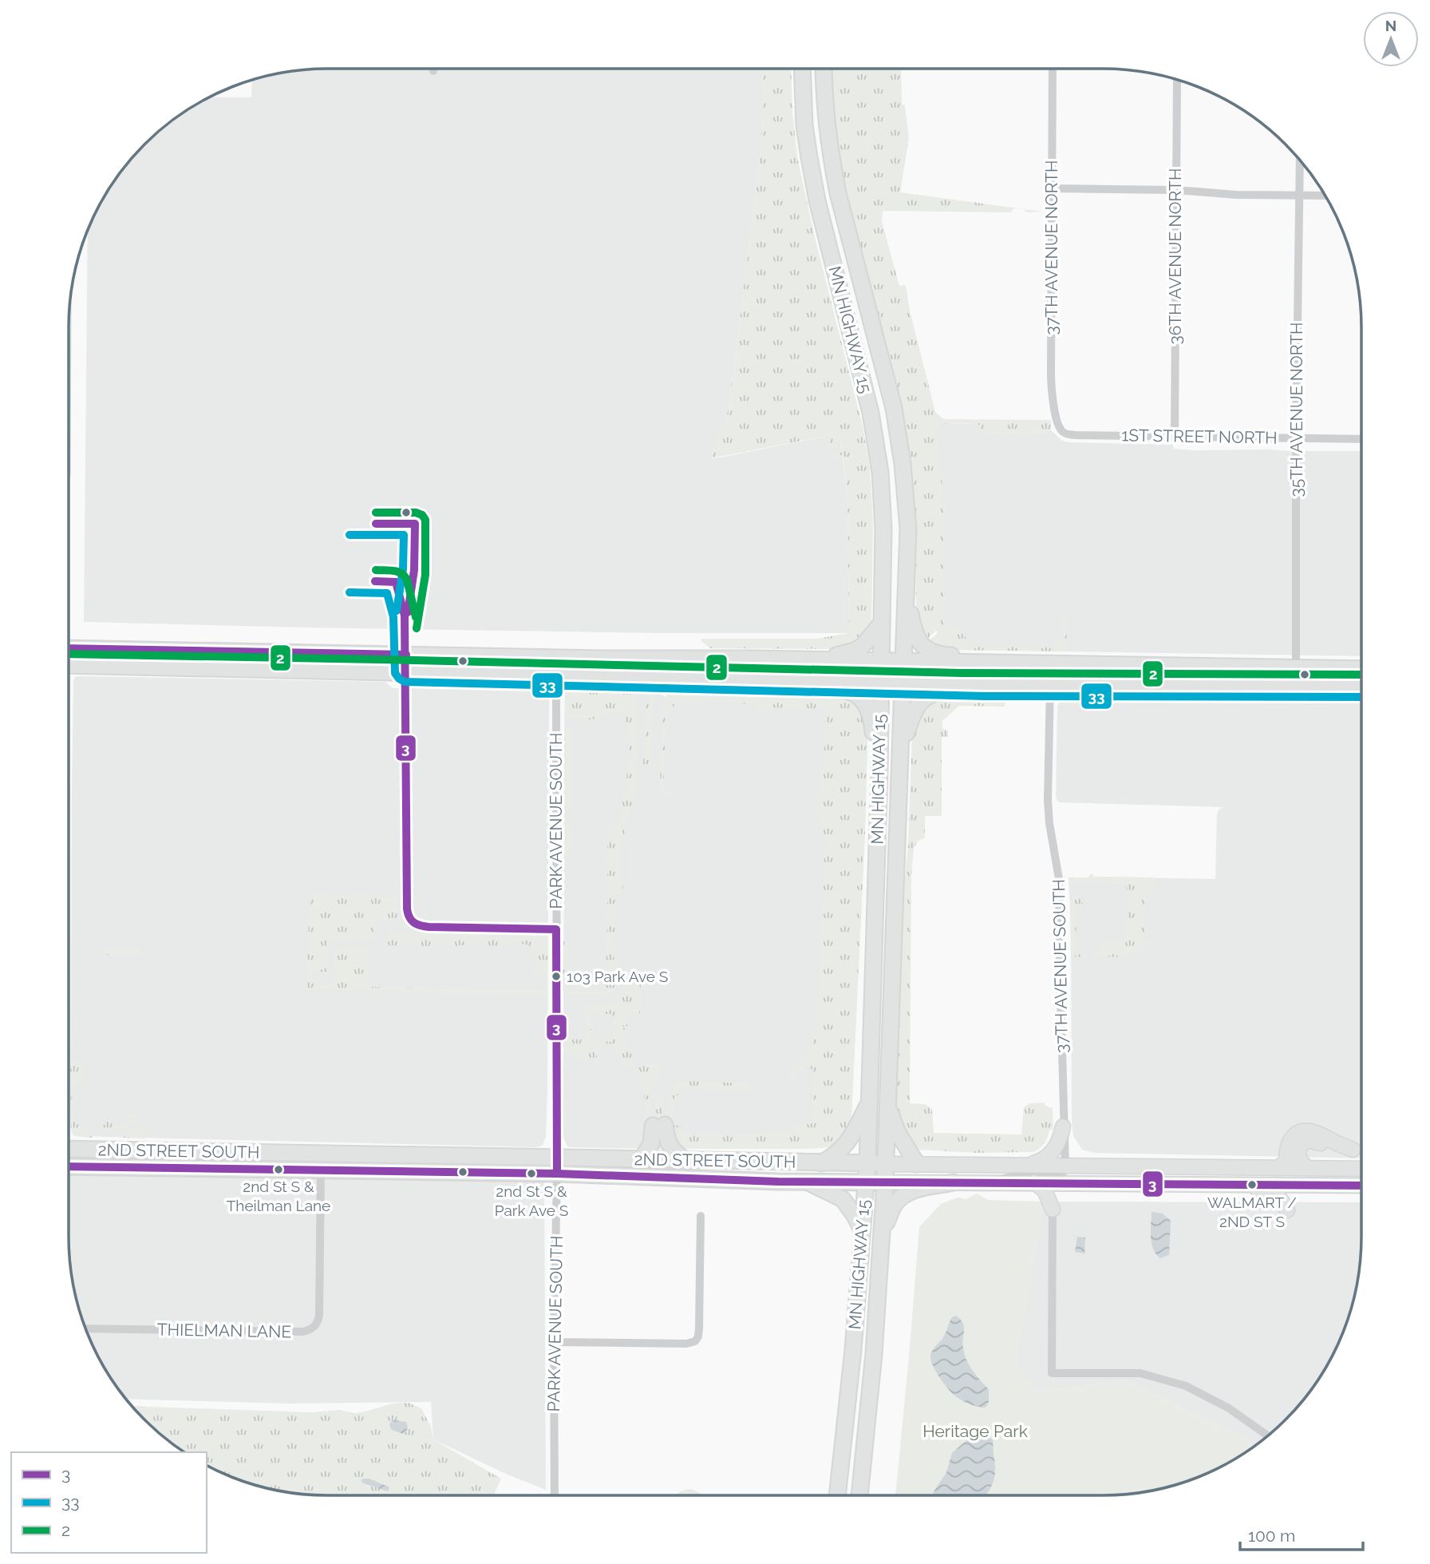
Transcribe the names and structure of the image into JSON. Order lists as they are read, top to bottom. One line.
{"streets":{"highway":["MN HIGHWAY 15","2ND STREET SOUTH"],"street":["37TH AVENUE NORTH","36TH AVENUE NORTH","35TH AVENUE NORTH","1ST STREET NORTH","PARK AVENUE SOUTH","37TH AVENUE SOUTH","THIELMAN LANE"]},"crossings":[["37TH AVENUE NORTH","1ST STREET NORTH"],["36TH AVENUE NORTH","1ST STREET NORTH"],["MN HIGHWAY 15","2ND STREET SOUTH"],["35TH AVENUE NORTH","1ST STREET NORTH"],["PARK AVENUE SOUTH","2ND STREET SOUTH"],["37TH AVENUE SOUTH","2ND STREET SOUTH"],["2ND STREET SOUTH","THIELMAN LANE"]],"parks":["Heritage Park"],"places":["103 Park Ave S","2nd St S & Theilman Lane","2nd St S & Park Ave S","WALMART / 2ND ST S"],"lines":["transit line 2","transit line 3","transit line 33"],"legend":["3","33","2"],"scale_bar":"100 m","north":"top"}
